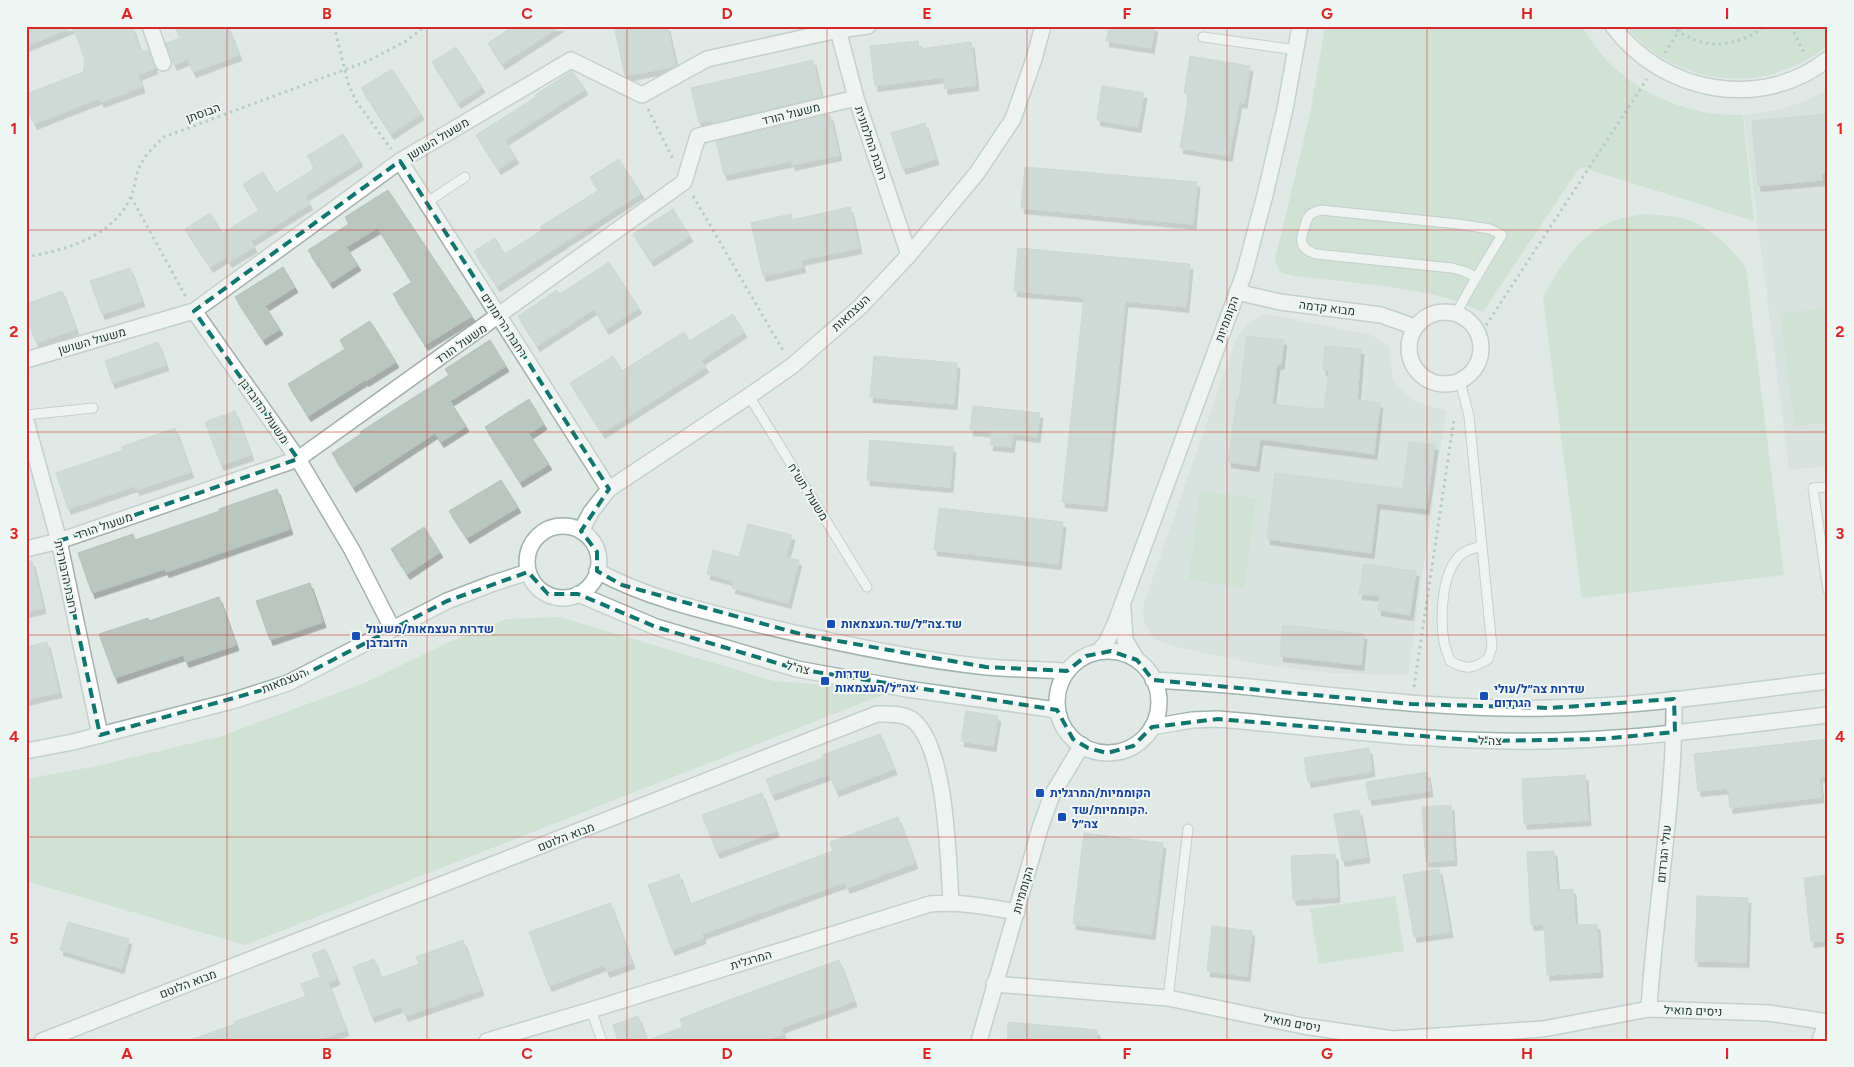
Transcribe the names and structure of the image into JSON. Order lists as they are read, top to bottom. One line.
{"streets":{"street":["משעול הורד","משעול השושן","רחבת החלמונית","מבוא קדמה","העצמאות","הקוממיות","רחבת הרימונים","משעול הדובדבן","רחבת הדבורנית","צה\"ל","מבוא הלוטם","עולי הגרדום","המרגלית","ניסים מואיל"],"lane":["משעול תש\"ח"],"path":["הבוסתן"]},"crossings":[["משעול הורד","רחבת החלמונית"],["משעול הורד","רחבת הרימונים"],["משעול הורד","משעול הדובדבן"],["משעול הורד","רחבת הדבורנית"],["משעול השושן","רחבת הרימונים"],["משעול השושן","משעול הדובדבן"],["רחבת החלמונית","העצמאות"],["מבוא קדמה","הקוממיות"],["העצמאות","רחבת הרימונים"],["העצמאות","משעול הדובדבן"],["העצמאות","משעול תש\"ח"],["העצמאות","רחבת הדבורנית"],["העצמאות","צה\"ל"],["הקוממיות","צה\"ל"],["הקוממיות","המרגלית"],["הקוממיות","ניסים מואיל"],["צה\"ל","עולי הגרדום"],["מבוא הלוטם","המרגלית"],["עולי הגרדום","ניסים מואיל"]],"places":{"transit":["שד.צה״ל/שד.העצמאות","שדרות העצמאות/משעול הדובדבן","שדרות צה״ל/העצמאות","שדרות צה״ל/עולי הגרדום","הקוממיות/המרגלית","הקוממיות/שד. צה״ל"]},"grid":{"columns":["A","B","C","D","E","F","G","H","I"],"rows":["1","2","3","4","5"]}}
